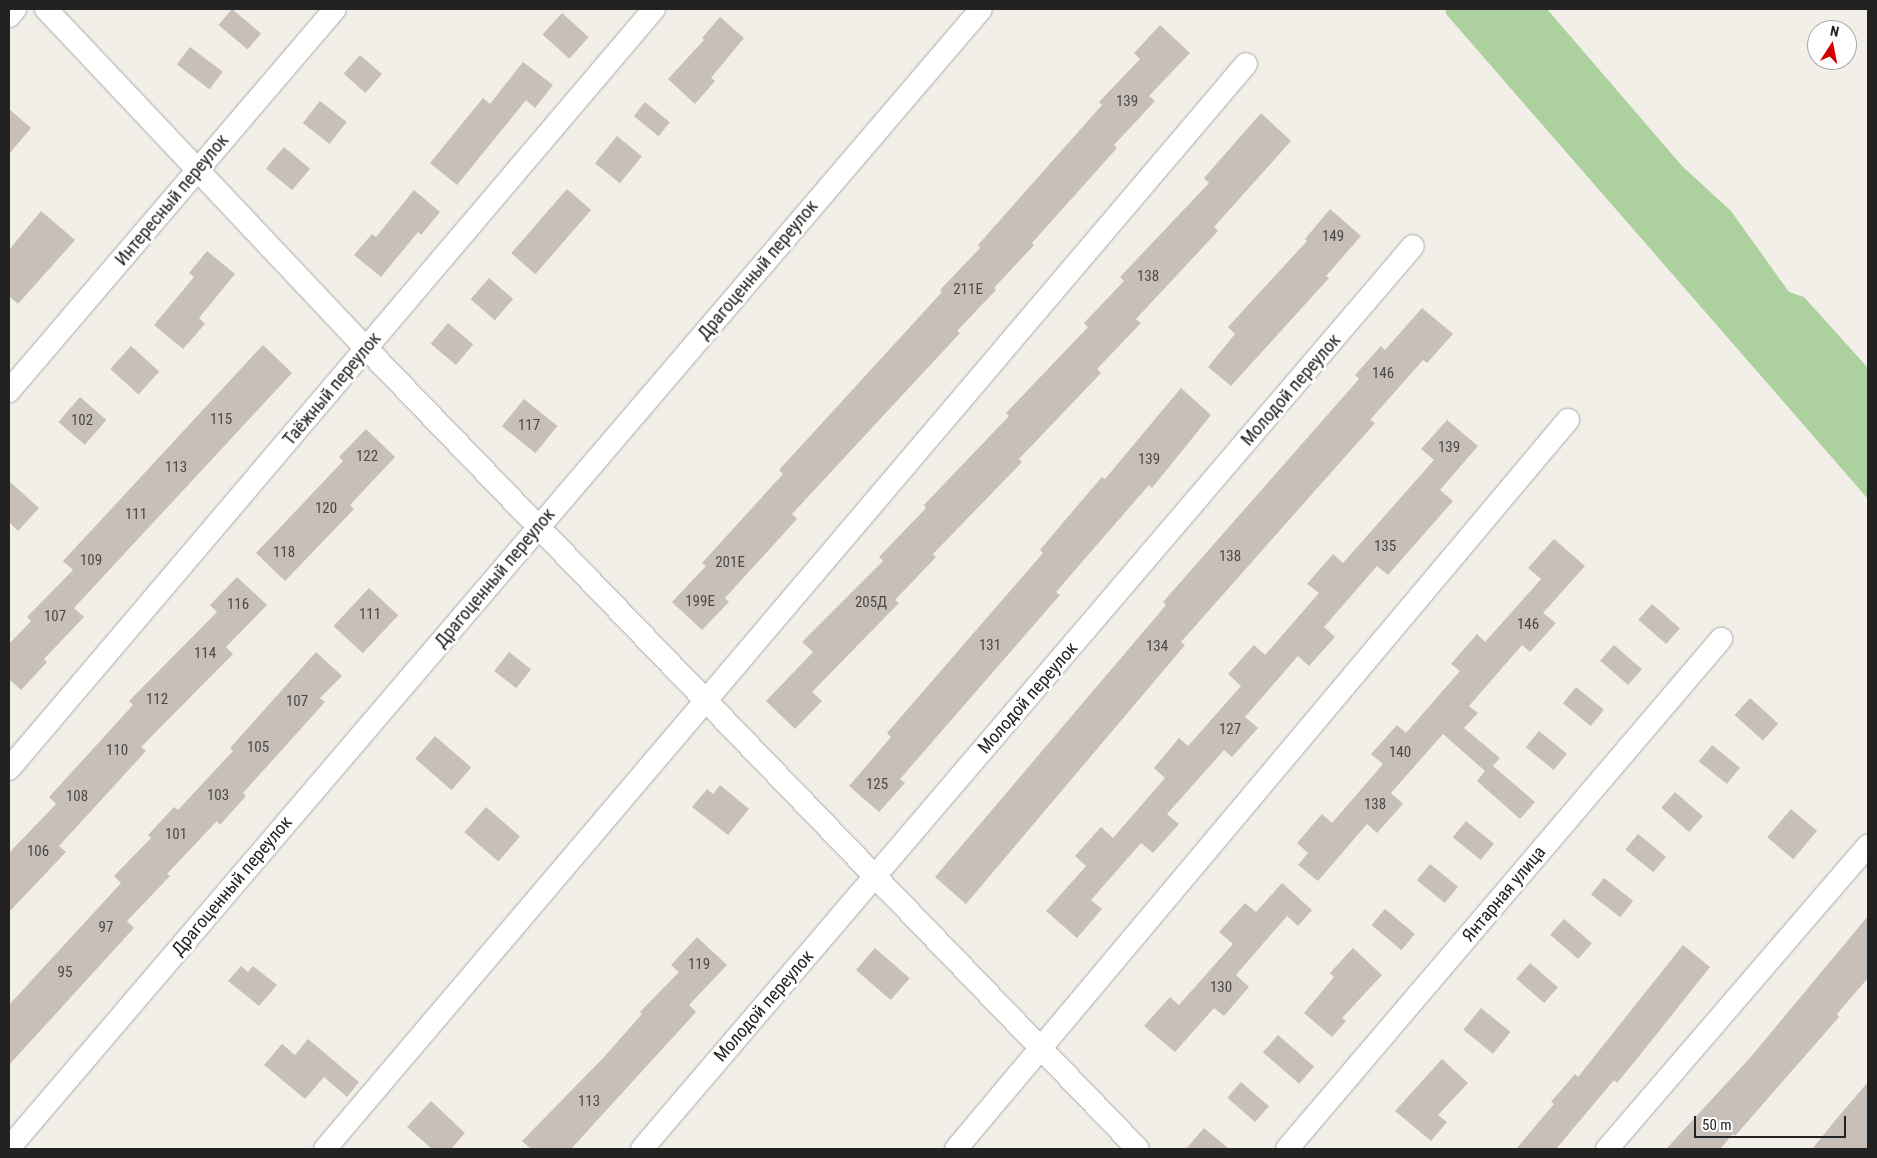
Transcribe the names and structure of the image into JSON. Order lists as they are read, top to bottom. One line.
{"streets":{"street":["Интересный переулок","Драгоценный переулок","Таёжный переулок","Молодой переулок","Янтарная улица"]},"house_numbers":["139","149","138","211Е","146","115","102","117","139","122","139","113","120","111","135","118","138","109","201Е","199Е","205Д","116","111","107","146","131","134","114","112","107","127","105","110","140","125","103","108","138","101","106","97","119","95","130","113"],"scale_bar":"50 m","north":"top"}
